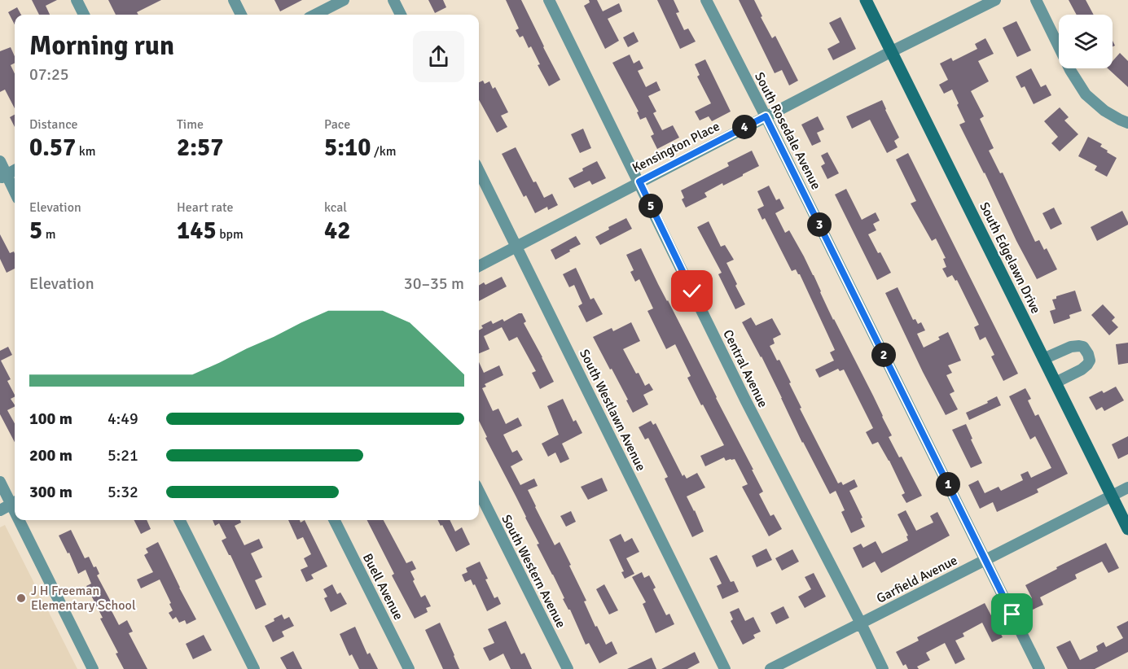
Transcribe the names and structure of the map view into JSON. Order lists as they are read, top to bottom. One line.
{"streets":{"street":["South Rosedale Avenue","Kensington Place","South Edgelawn Drive","Central Avenue","South Westlawn Avenue","South Western Avenue","Garfield Avenue","Buell Avenue"]},"crossings":[["South Rosedale Avenue","Kensington Place"],["South Rosedale Avenue","Garfield Avenue"],["Kensington Place","South Edgelawn Drive"],["Kensington Place","Central Avenue"],["Kensington Place","South Westlawn Avenue"],["South Edgelawn Drive","Garfield Avenue"],["Central Avenue","Garfield Avenue"]],"places":["J H Freeman Elementary School"],"page":{"heading":["Morning run","07:25"],"stats":[["Distance","0.57 km"],["Time","2:57"],["Pace","5:10 /km"],["Elevation","5 m"],["Heart rate","145 bpm"],["kcal","42"]],"pins":["4","5","3","2","1"],"chart":["Elevation","30–35 m"],"list":[{"name":"100 m","note":"4:49"},{"name":"200 m","note":"5:21"},{"name":"300 m","note":"5:32"}]}}
